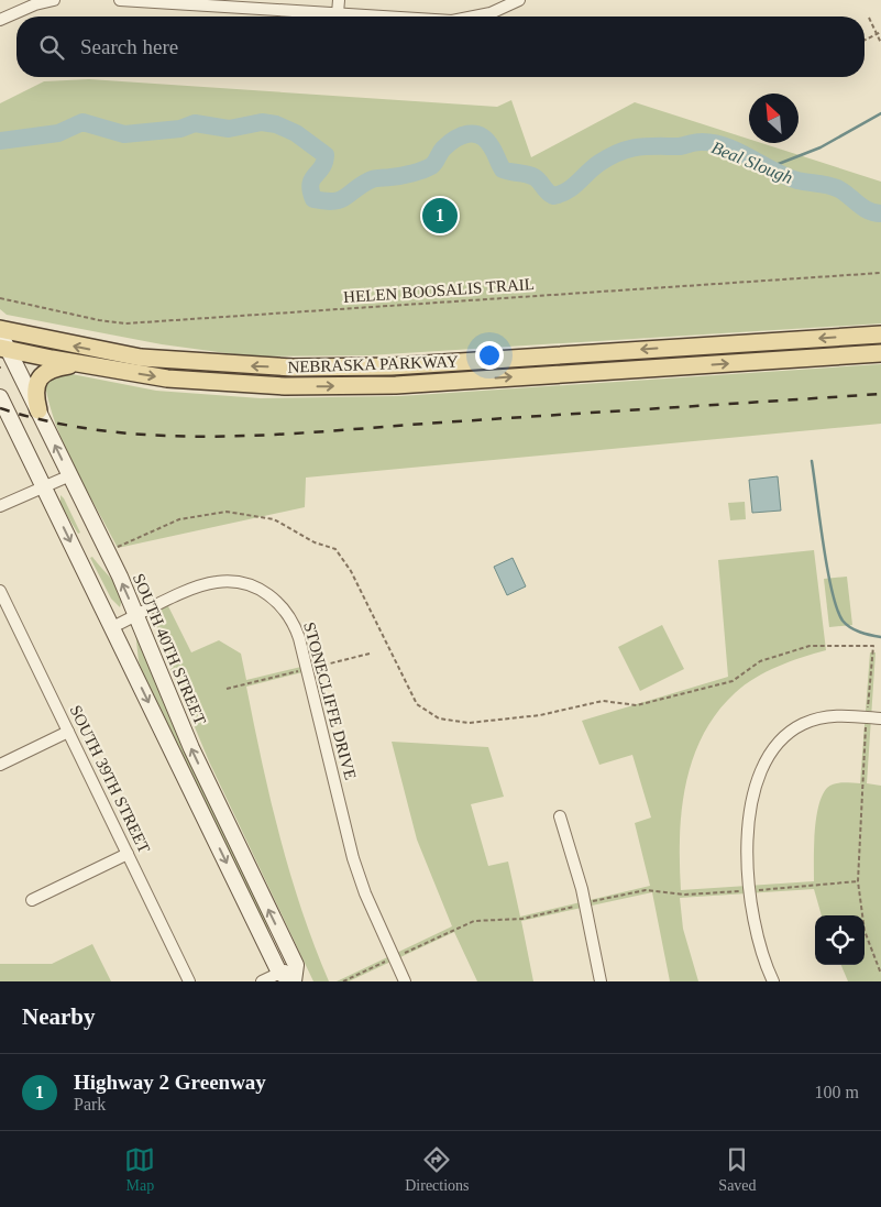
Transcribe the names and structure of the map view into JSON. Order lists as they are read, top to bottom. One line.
{"streets":{"main road":["NEBRASKA PARKWAY","SOUTH 40TH STREET"],"street":["STONECLIFFE DRIVE","SOUTH 39TH STREET"],"path":["HELEN BOOSALIS TRAIL"]},"crossings":[["NEBRASKA PARKWAY","SOUTH 40TH STREET"],["SOUTH 40TH STREET","STONECLIFFE DRIVE"]],"water":["Beal Slough"],"north":"top left","page":{"search":"Search here","pins":"1","heading":"Nearby","list":[{"mark":"1","name":"Highway 2 Greenway","note":"Park","value":"100 m"}],"nav":["Map","Directions","Saved"]}}
